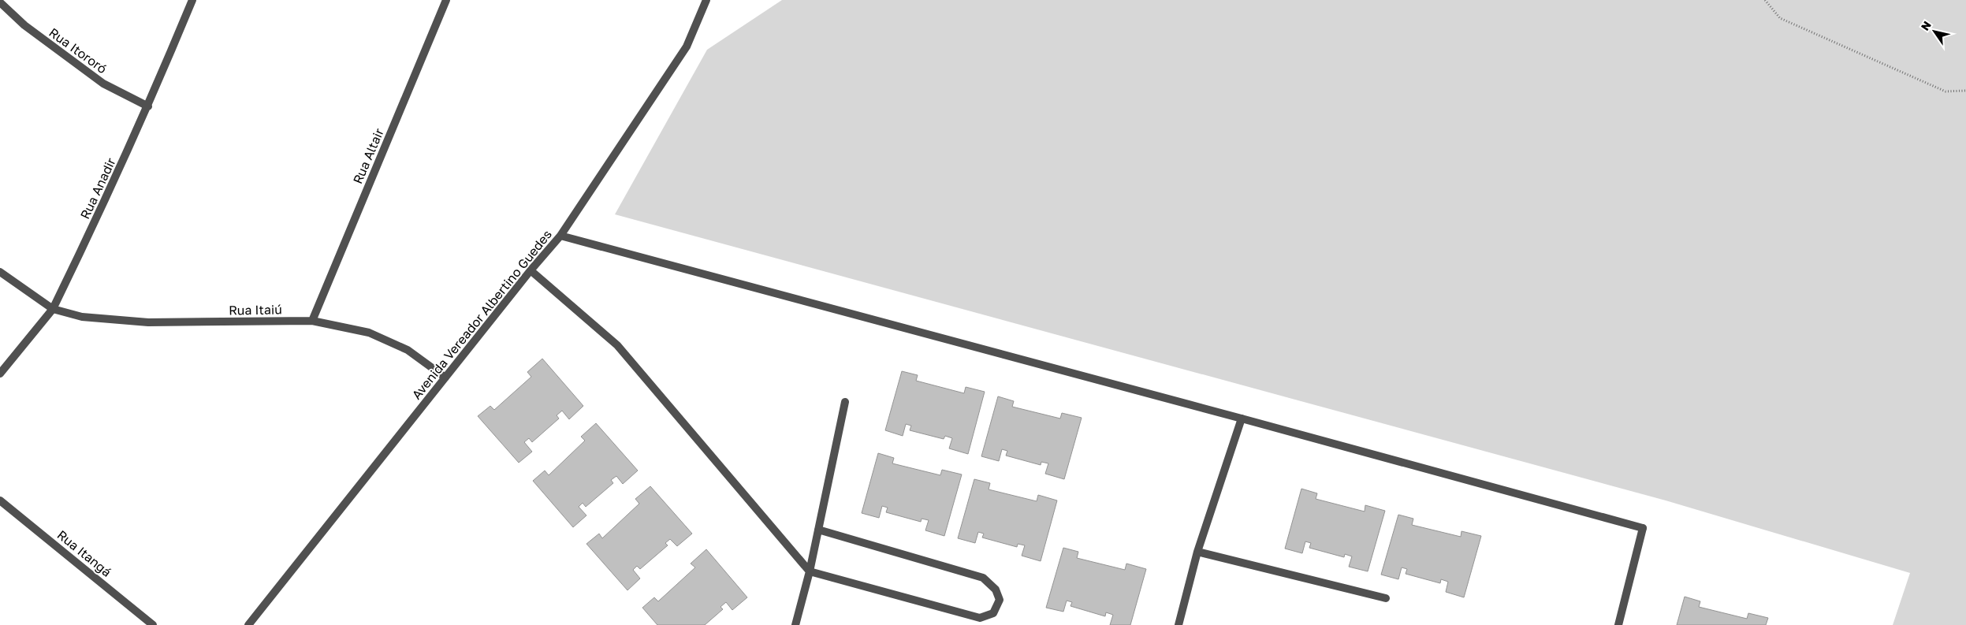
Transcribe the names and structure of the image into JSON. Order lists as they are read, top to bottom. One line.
{"streets":{"street":["Rua Itororó","Rua Altair","Rua Anadir","Rua Itaiú","Avenida Vereador Albertino Guedes","Rua Itangá"]},"crossings":[["Rua Itororó","Rua Anadir"],["Rua Altair","Rua Itaiú"],["Rua Anadir","Rua Itaiú"],["Rua Itaiú","Avenida Vereador Albertino Guedes"]],"north":"top left"}
